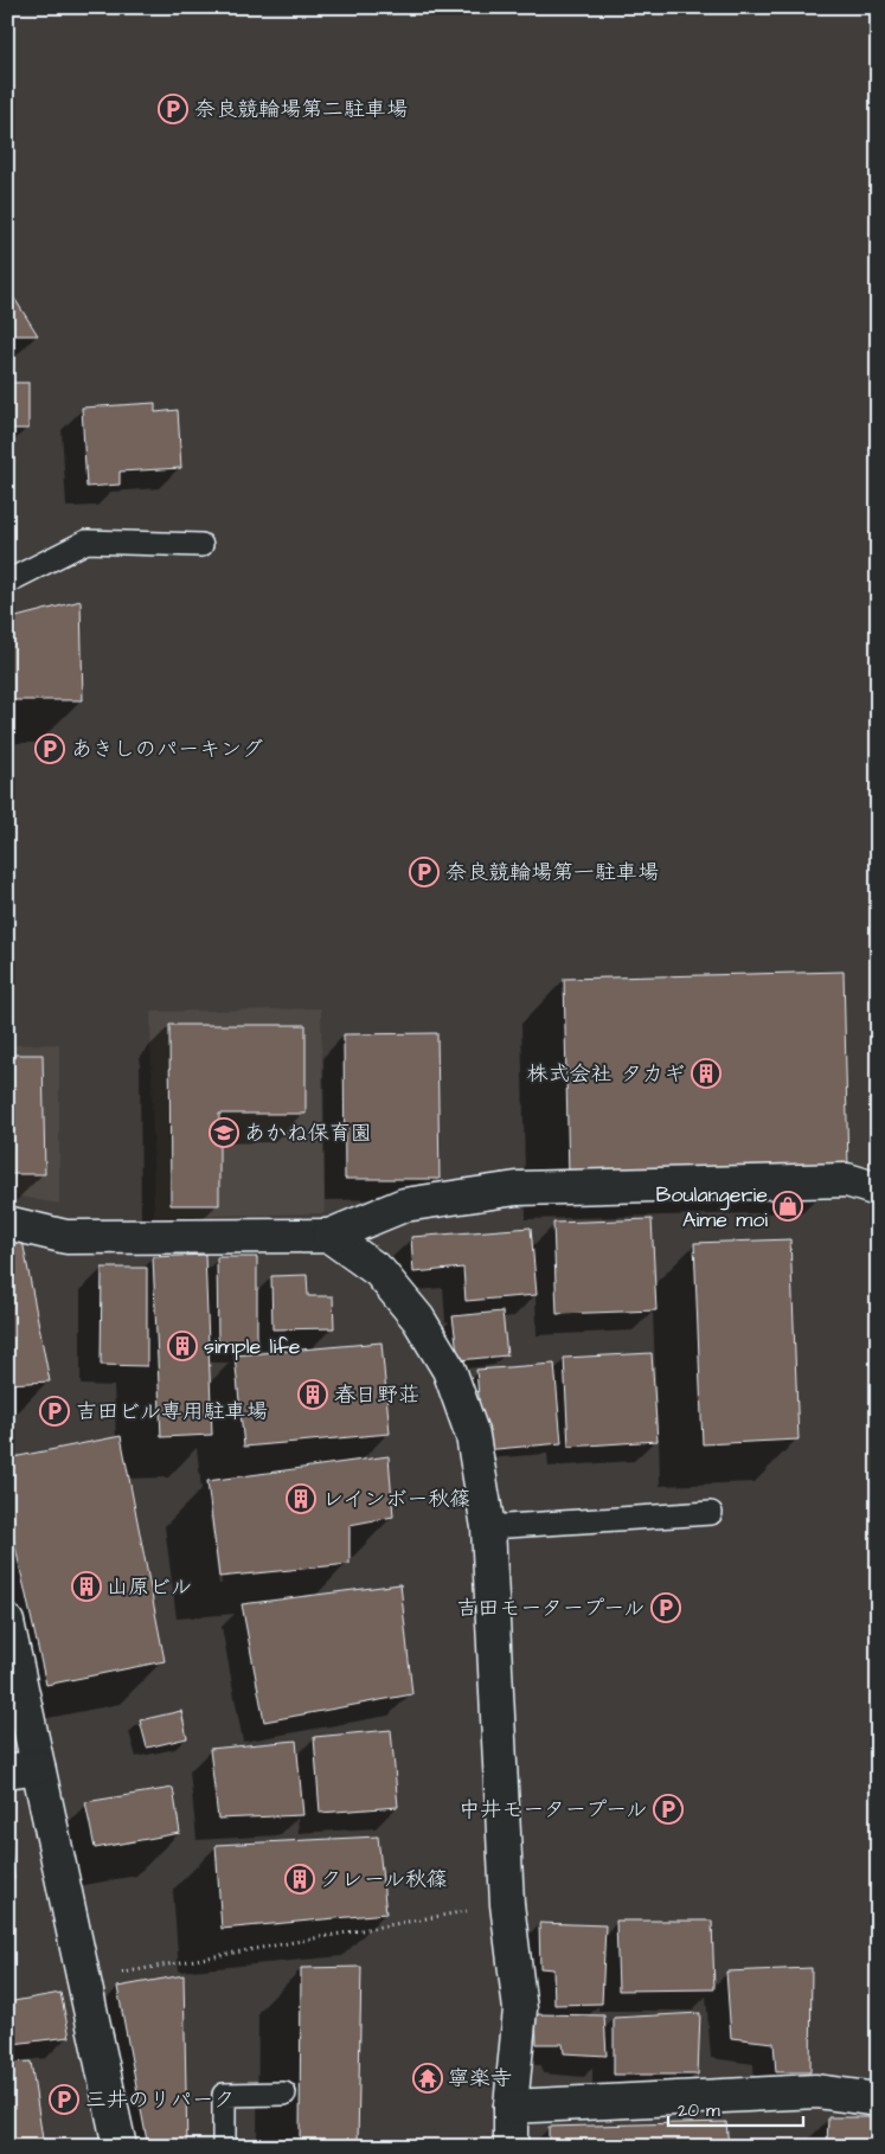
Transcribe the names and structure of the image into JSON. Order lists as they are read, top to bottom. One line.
{"places":{"parking":["奈良競輪場第二駐車場","あきしのパーキング","奈良競輪場第一駐車場","吉田ビル専用駐車場","吉田モータープール","中井モータープール","三井のリパーク"],"building":["株式会社 タカギ","simple life","春日野荘","レインボー秋篠","山原ビル","クレール秋篠"],"school or university":["あかね保育園"],"shop":["Boulangerie Aime moi"],"temple":["寧楽寺"]},"scale_bar":"20 m"}
